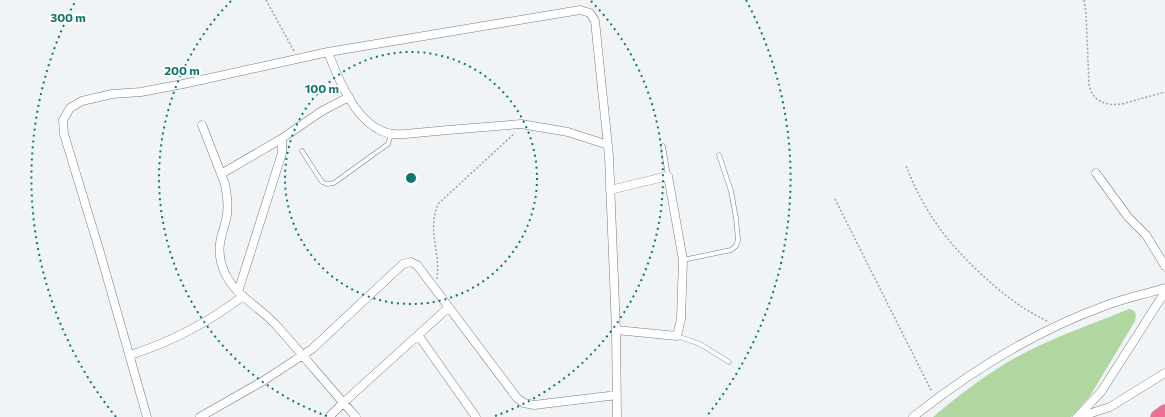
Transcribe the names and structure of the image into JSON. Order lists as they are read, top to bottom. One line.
{"rings":["300 m","200 m","100 m"]}
